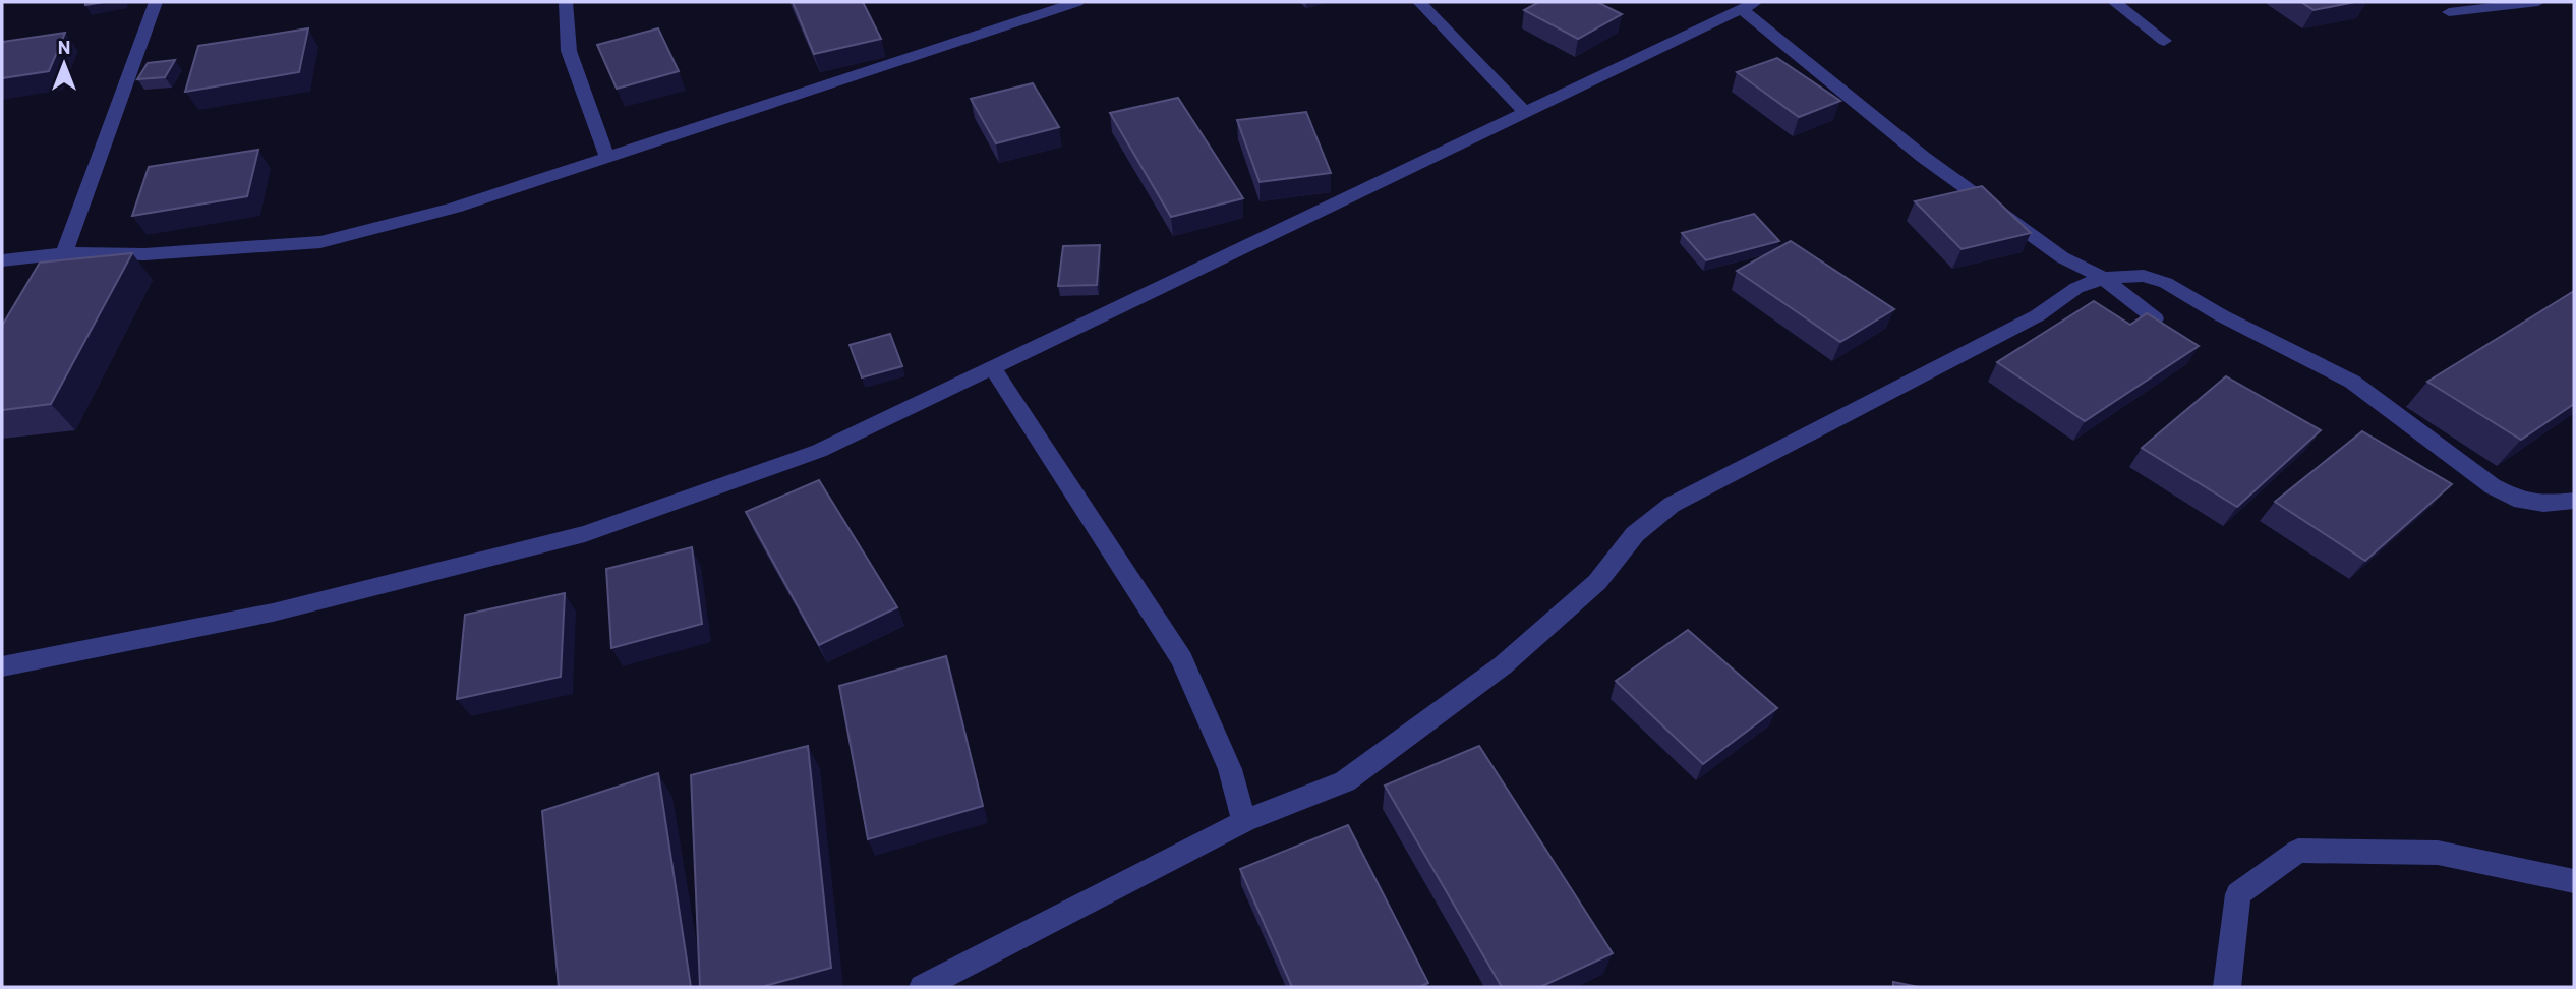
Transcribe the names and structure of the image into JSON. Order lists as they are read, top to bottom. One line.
{"north":"top"}
